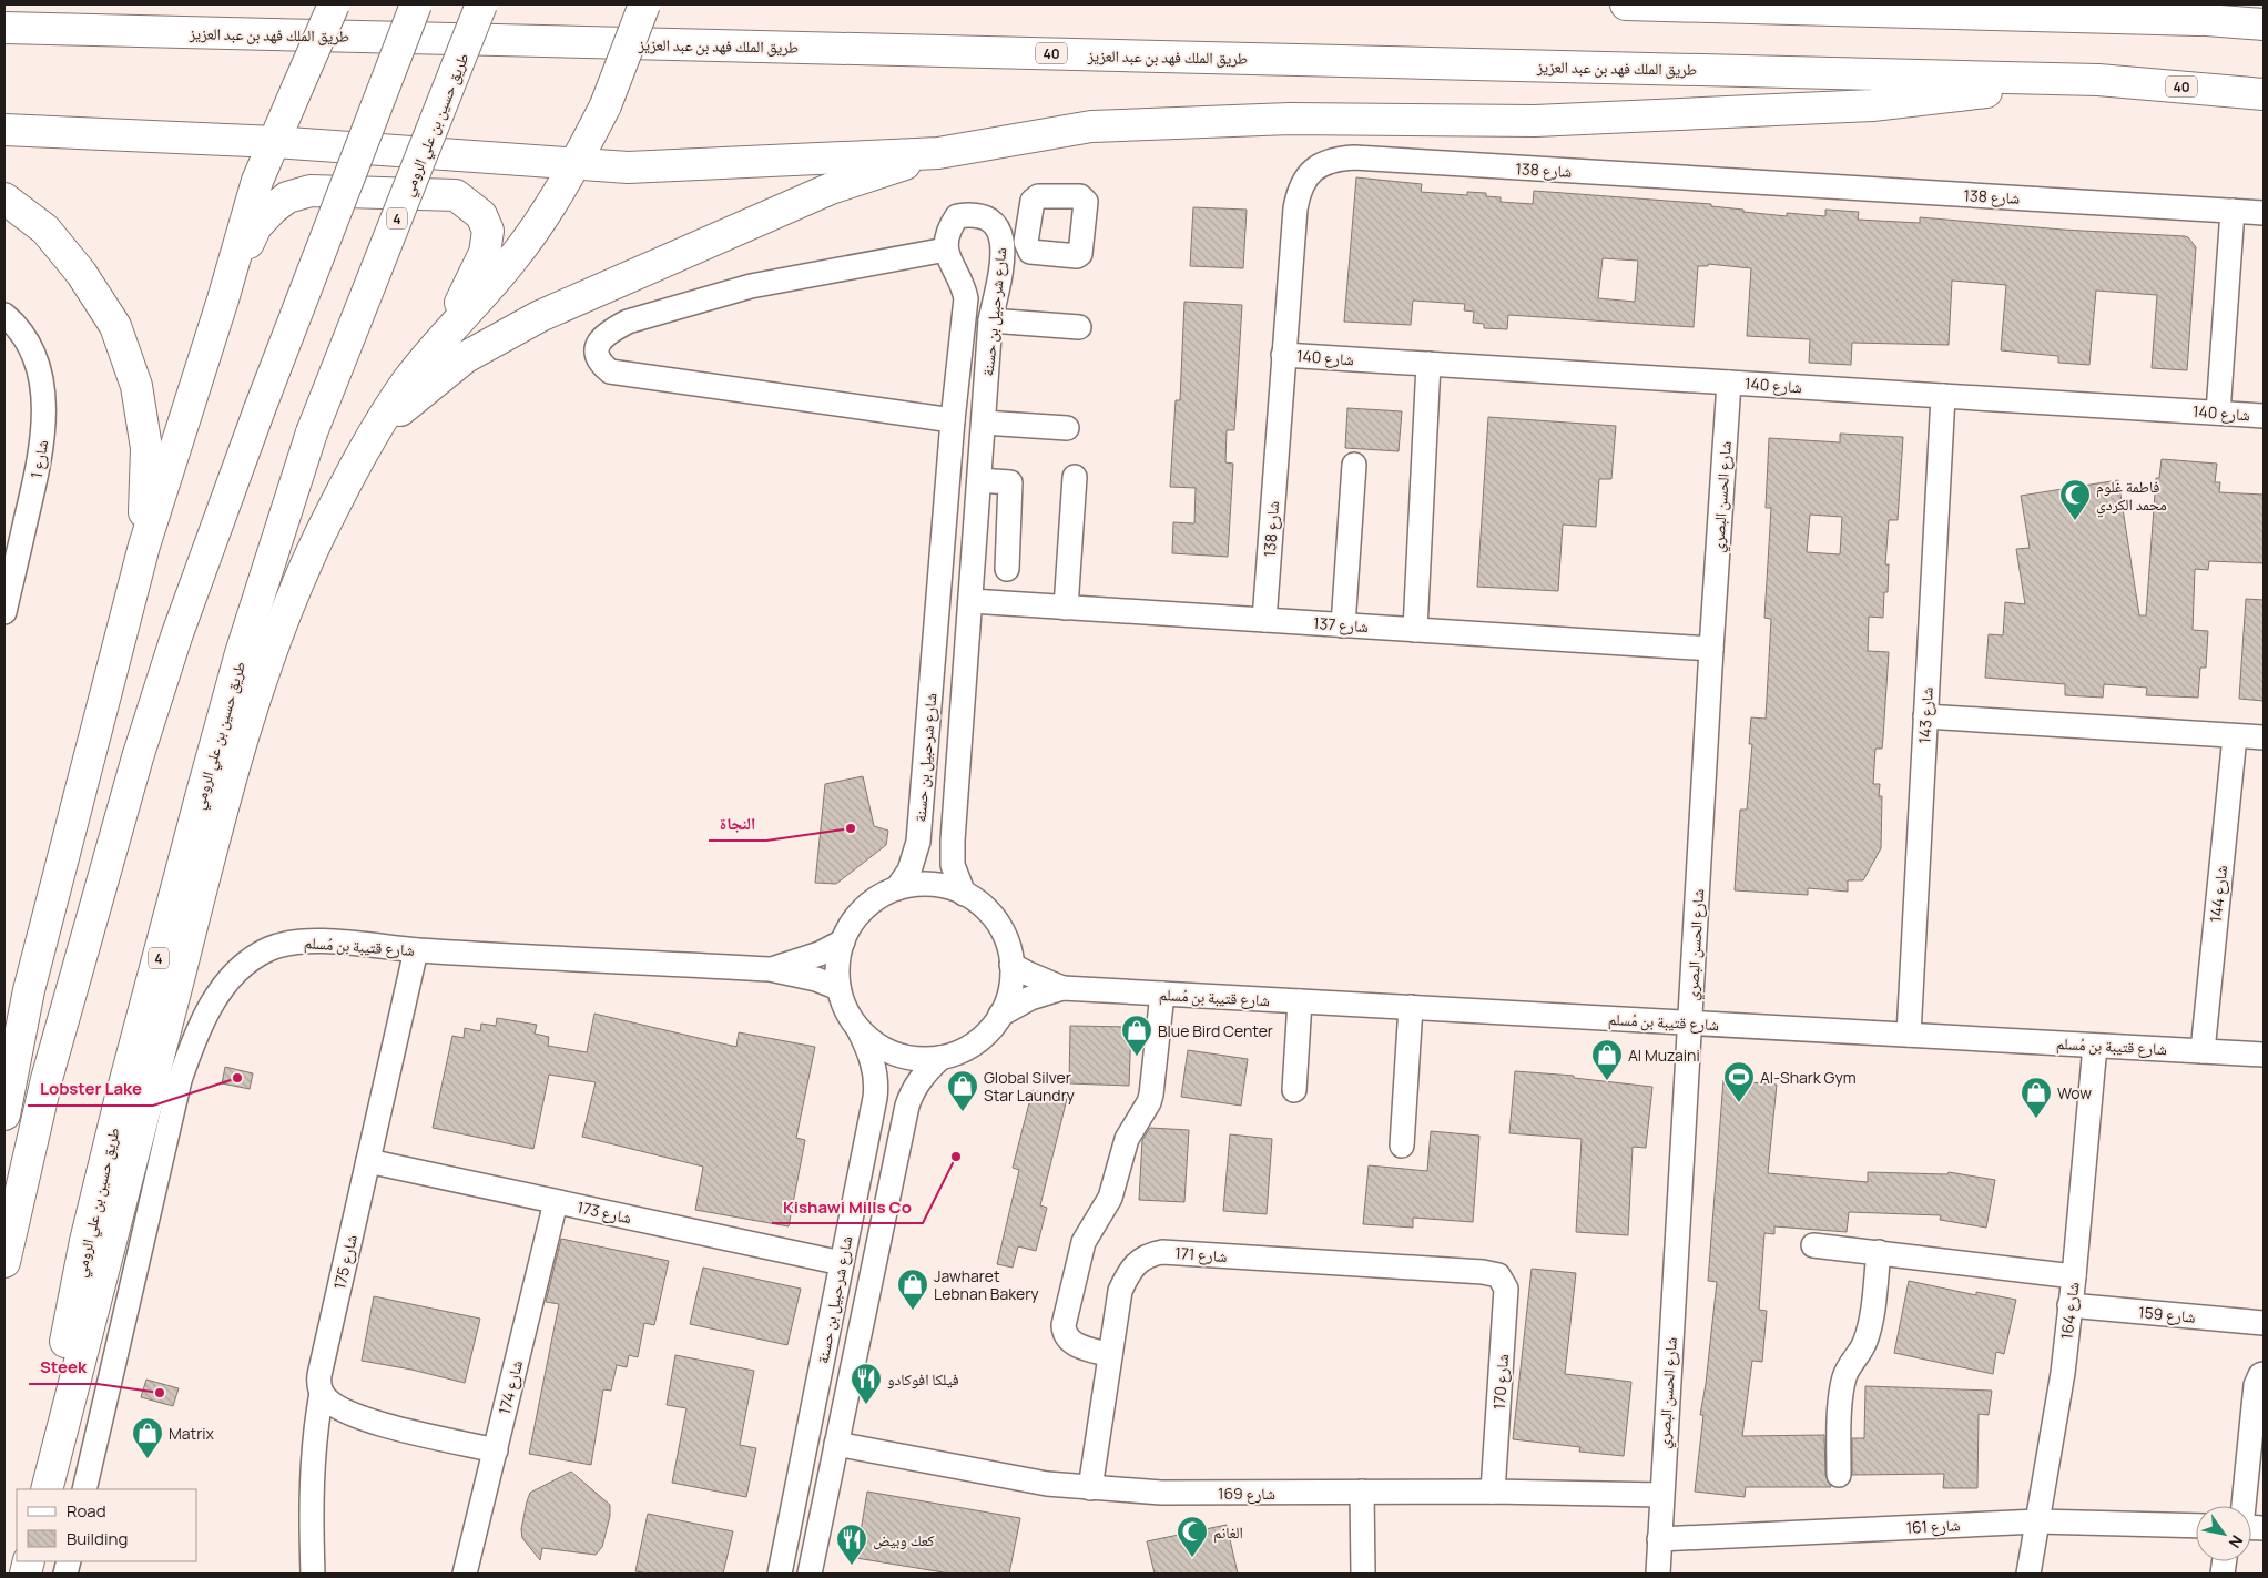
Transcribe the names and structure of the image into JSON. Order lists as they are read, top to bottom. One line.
{"streets":{"highway":["طريق الملك فهد بن عبد العزيز","40","طريق حسين بن علي الرومي","4"],"street":["شارع 138","شارع شرحبيل بن حسنة","شارع 140","شارع 1","شارع الحسن البصري","شارع 137","شارع 143","شارع 144","شارع قتيبة بن مُسلم","شارع 173","شارع 171","شارع 175","شارع 164","شارع 159","شارع 170","شارع 174","شارع 169","شارع 161"]},"crossings":[["طريق الملك فهد بن عبد العزيز","40"],["شارع 138","شارع 140"],["شارع 138","شارع 137"],["شارع شرحبيل بن حسنة","شارع 137"],["شارع شرحبيل بن حسنة","شارع قتيبة بن مُسلم"],["شارع شرحبيل بن حسنة","شارع 173"],["شارع شرحبيل بن حسنة","شارع 169"],["شارع 140","شارع الحسن البصري"],["شارع 140","شارع 143"],["شارع الحسن البصري","شارع 137"],["شارع الحسن البصري","شارع قتيبة بن مُسلم"],["شارع الحسن البصري","شارع 169"],["شارع الحسن البصري","شارع 161"],["شارع 143","شارع قتيبة بن مُسلم"],["شارع 144","شارع قتيبة بن مُسلم"],["شارع قتيبة بن مُسلم","شارع 175"],["شارع قتيبة بن مُسلم","شارع 164"],["شارع 173","شارع 175"],["شارع 173","شارع 174"],["شارع 171","شارع 170"],["شارع 171","شارع 169"],["شارع 164","شارع 159"],["شارع 164","شارع 161"],["شارع 170","شارع 169"]],"places":{"mosque":["فاطمة غلوم محمد الكردي","الغانم"],"other":["النجاة","Lobster Lake","Kishawi Mills Co","Steek"],"shop":["Blue Bird Center","Al Muzaini","Global Silver Star Laundry","Wow","Jawharet Lebnan Bakery","Matrix"],"sports":["Al-Shark Gym"],"restaurant":["فيلكا افوكادو","كعك وبيض"]},"legend":["Road","Building"],"north":"bottom right"}
